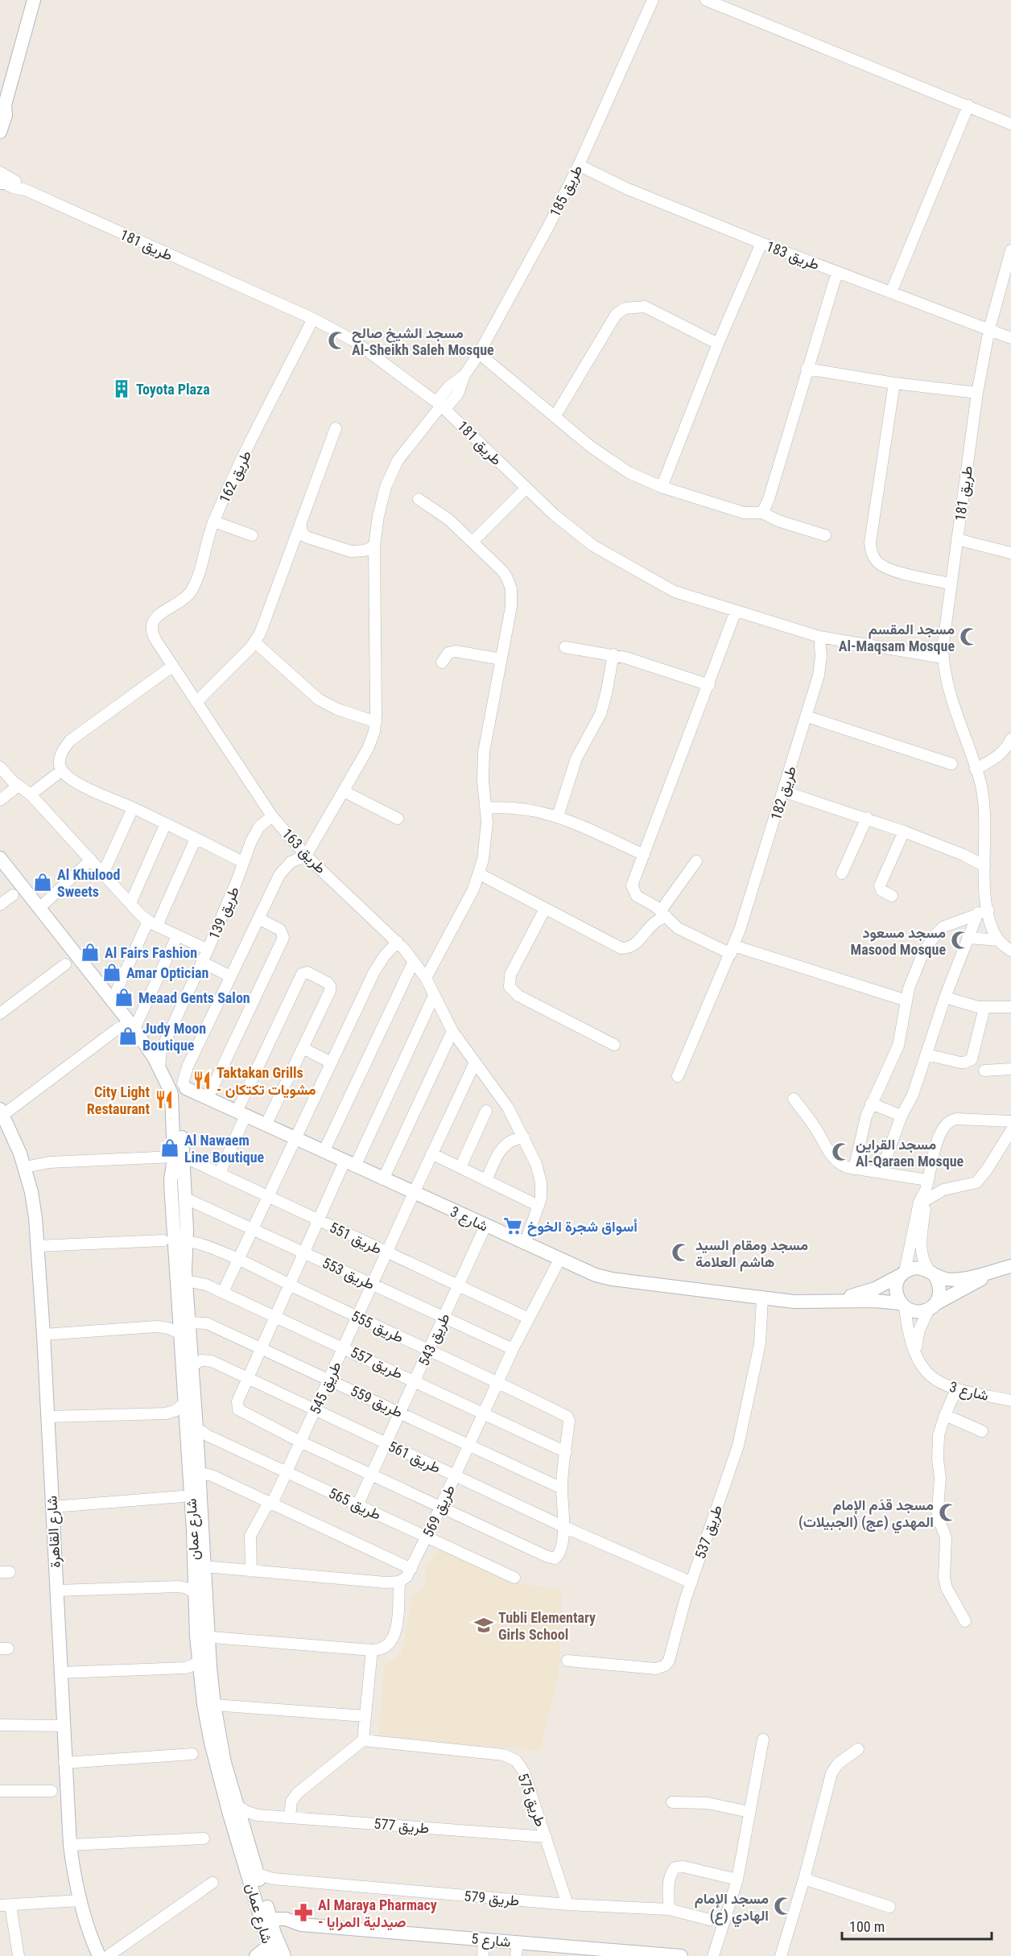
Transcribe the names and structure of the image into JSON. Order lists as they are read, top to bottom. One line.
{"streets":{"street":["طريق 185","طريق 181","طريق 183","طريق 162","طريق 182","طريق 163","طريق 139","شارع 3","طريق 551","طريق 553","طريق 555","طريق 543","طريق 557","طريق 545","طريق 559","طريق 561","طريق 565","طريق 569","شارع عمان","شارع القاهرة","طريق 537","طريق 575","طريق 577","طريق 579","شارع 5"]},"crossings":[["طريق 185","طريق 181"],["طريق 185","طريق 183"],["طريق 185","طريق 163"],["طريق 181","طريق 183"],["طريق 181","طريق 162"],["طريق 181","طريق 182"],["طريق 162","طريق 163"],["طريق 163","طريق 139"],["طريق 163","شارع 3"],["طريق 163","طريق 545"],["طريق 139","شارع عمان"],["شارع 3","طريق 543"],["شارع 3","طريق 545"],["شارع 3","طريق 569"],["شارع 3","شارع عمان"],["شارع 3","طريق 537"],["طريق 551","طريق 543"],["طريق 551","طريق 545"],["طريق 551","طريق 569"],["طريق 551","شارع عمان"],["طريق 553","طريق 543"],["طريق 553","طريق 545"],["طريق 553","طريق 569"],["طريق 553","شارع عمان"],["طريق 555","طريق 543"],["طريق 555","طريق 557"],["طريق 555","طريق 545"],["طريق 555","طريق 569"],["طريق 555","شارع عمان"],["طريق 543","طريق 557"],["طريق 543","طريق 559"],["طريق 543","طريق 561"],["طريق 543","طريق 565"],["طريق 557","طريق 545"],["طريق 557","طريق 569"],["طريق 557","شارع عمان"],["طريق 545","طريق 559"],["طريق 545","طريق 561"],["طريق 545","طريق 565"],["طريق 559","طريق 569"],["طريق 559","شارع عمان"],["طريق 561","طريق 569"],["طريق 561","شارع عمان"],["طريق 561","طريق 537"],["طريق 565","طريق 569"],["طريق 565","شارع عمان"],["شارع عمان","طريق 577"],["شارع عمان","طريق 579"],["شارع عمان","شارع 5"],["طريق 575","طريق 577"],["طريق 575","طريق 579"]],"places":{"mosque":["مسجد الشيخ صالح Al-Sheikh Saleh Mosque","مسجد المقسم Al-Maqsam Mosque","مسجد مسعود Masood Mosque","مسجد القراين Al-Qaraen Mosque","مسجد ومقام السيد هاشم العلامة","مسجد قدَم الإمام المهدي (عج) (الجبيلات)","مسجد الإمام الهادي (ع)"],"building":["Toyota Plaza"],"shop":["Al Khulood Sweets","Al Fairs Fashion","Amar Optician","Meaad Gents Salon","Judy Moon Boutique","Al Nawaem Line Boutique"],"restaurant":["Taktakan Grills - مشويات تكتكان","City Light Restaurant"],"supermarket":["أسواق شجرة الخوخ"],"school or university":["Tubli Elementary Girls School"],"pharmacy":["Al Maraya Pharmacy - صيدلية المرايا"]},"scale_bar":"100 m"}
